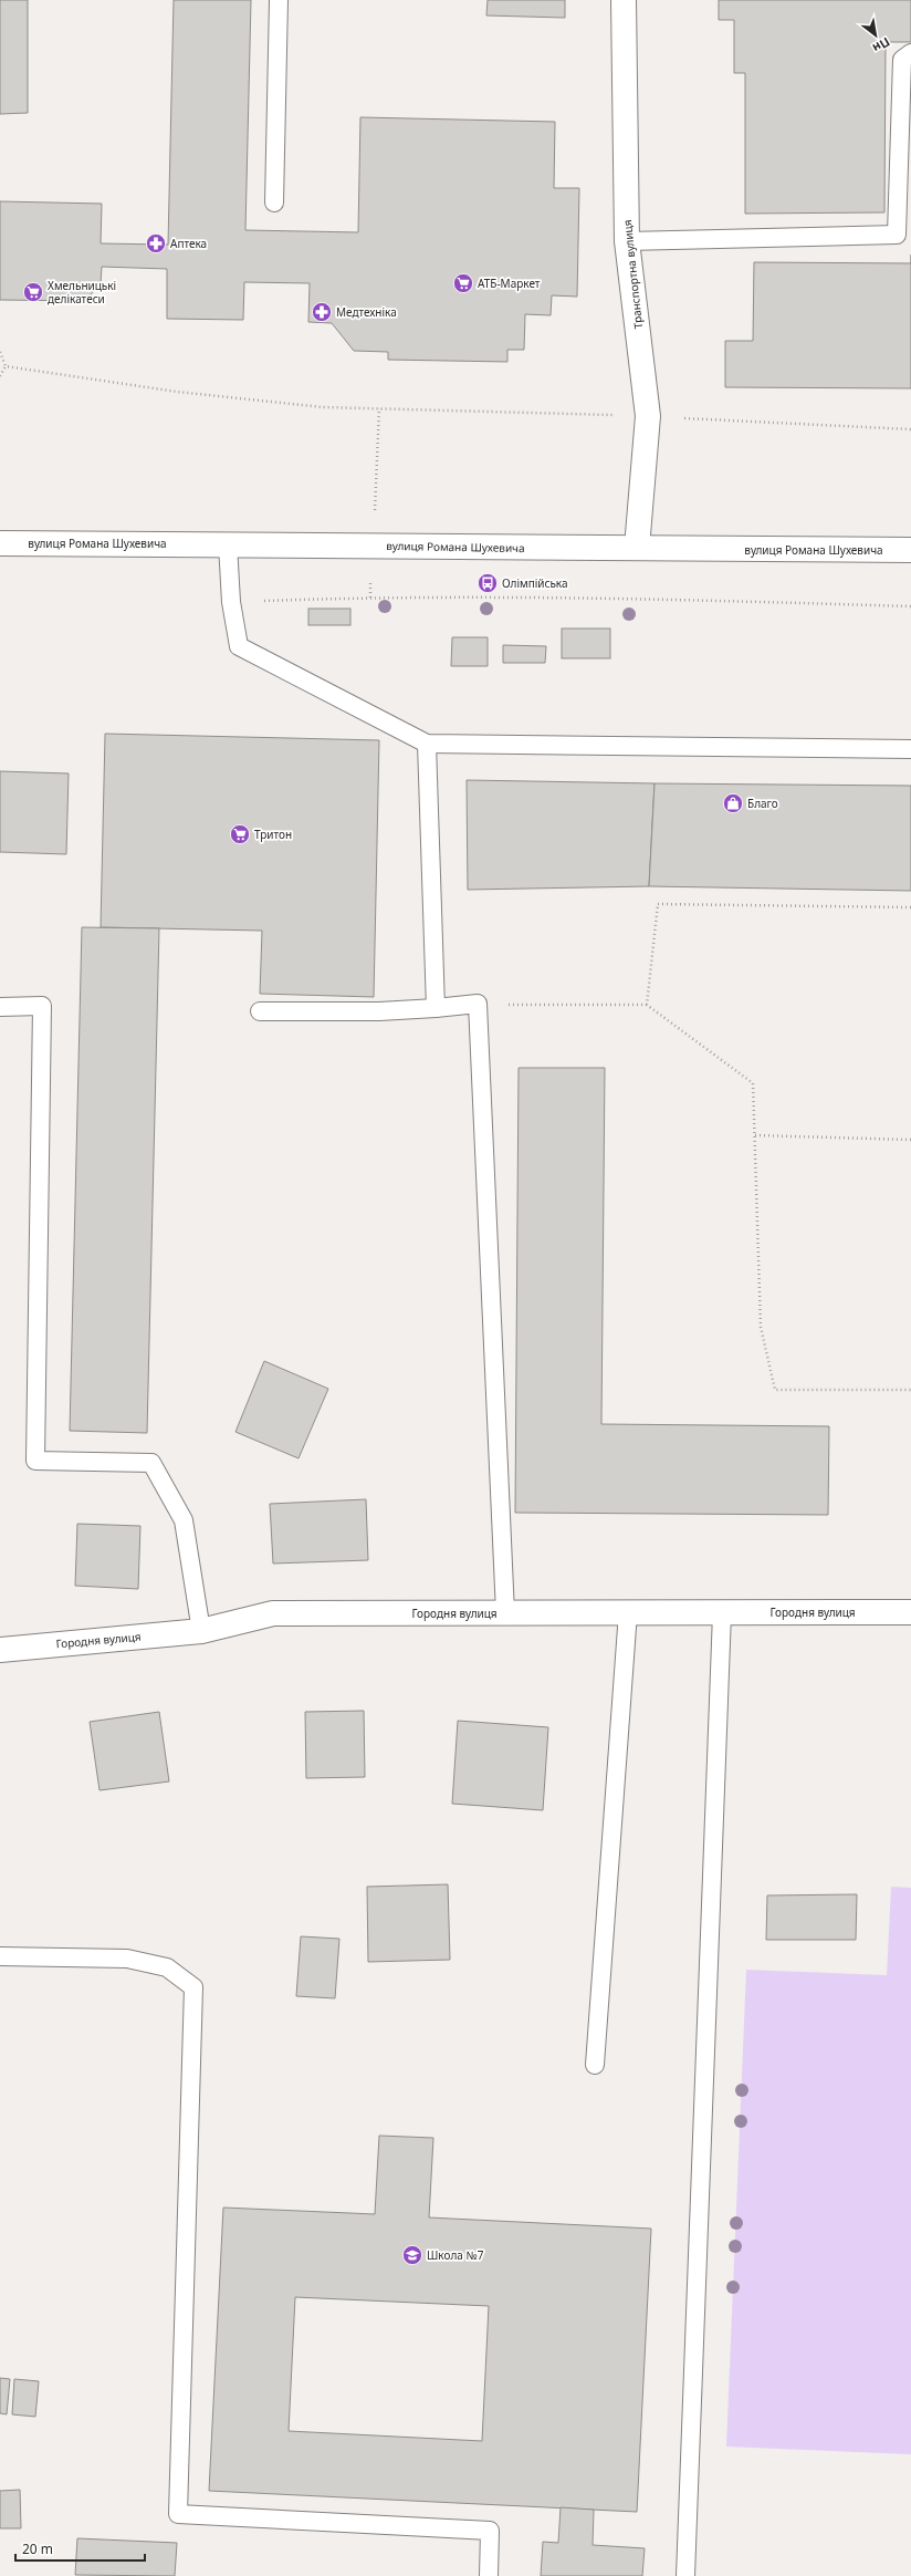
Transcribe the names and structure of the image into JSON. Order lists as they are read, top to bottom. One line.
{"streets":{"street":["Транспортна вулиця","вулиця Романа Шухевича","Городня вулиця"]},"crossings":[["Транспортна вулиця","вулиця Романа Шухевича"]],"places":{"pharmacy":["Аптека","Медтехнiка"],"supermarket":["АТБ-Маркет","Хмельницькі делікатеси","Тритон"],"bus stop":["Олiмпiйська"],"shop":["Благо"],"school or university":["Школа №7"]},"scale_bar":"20 m","north":"bottom right"}
